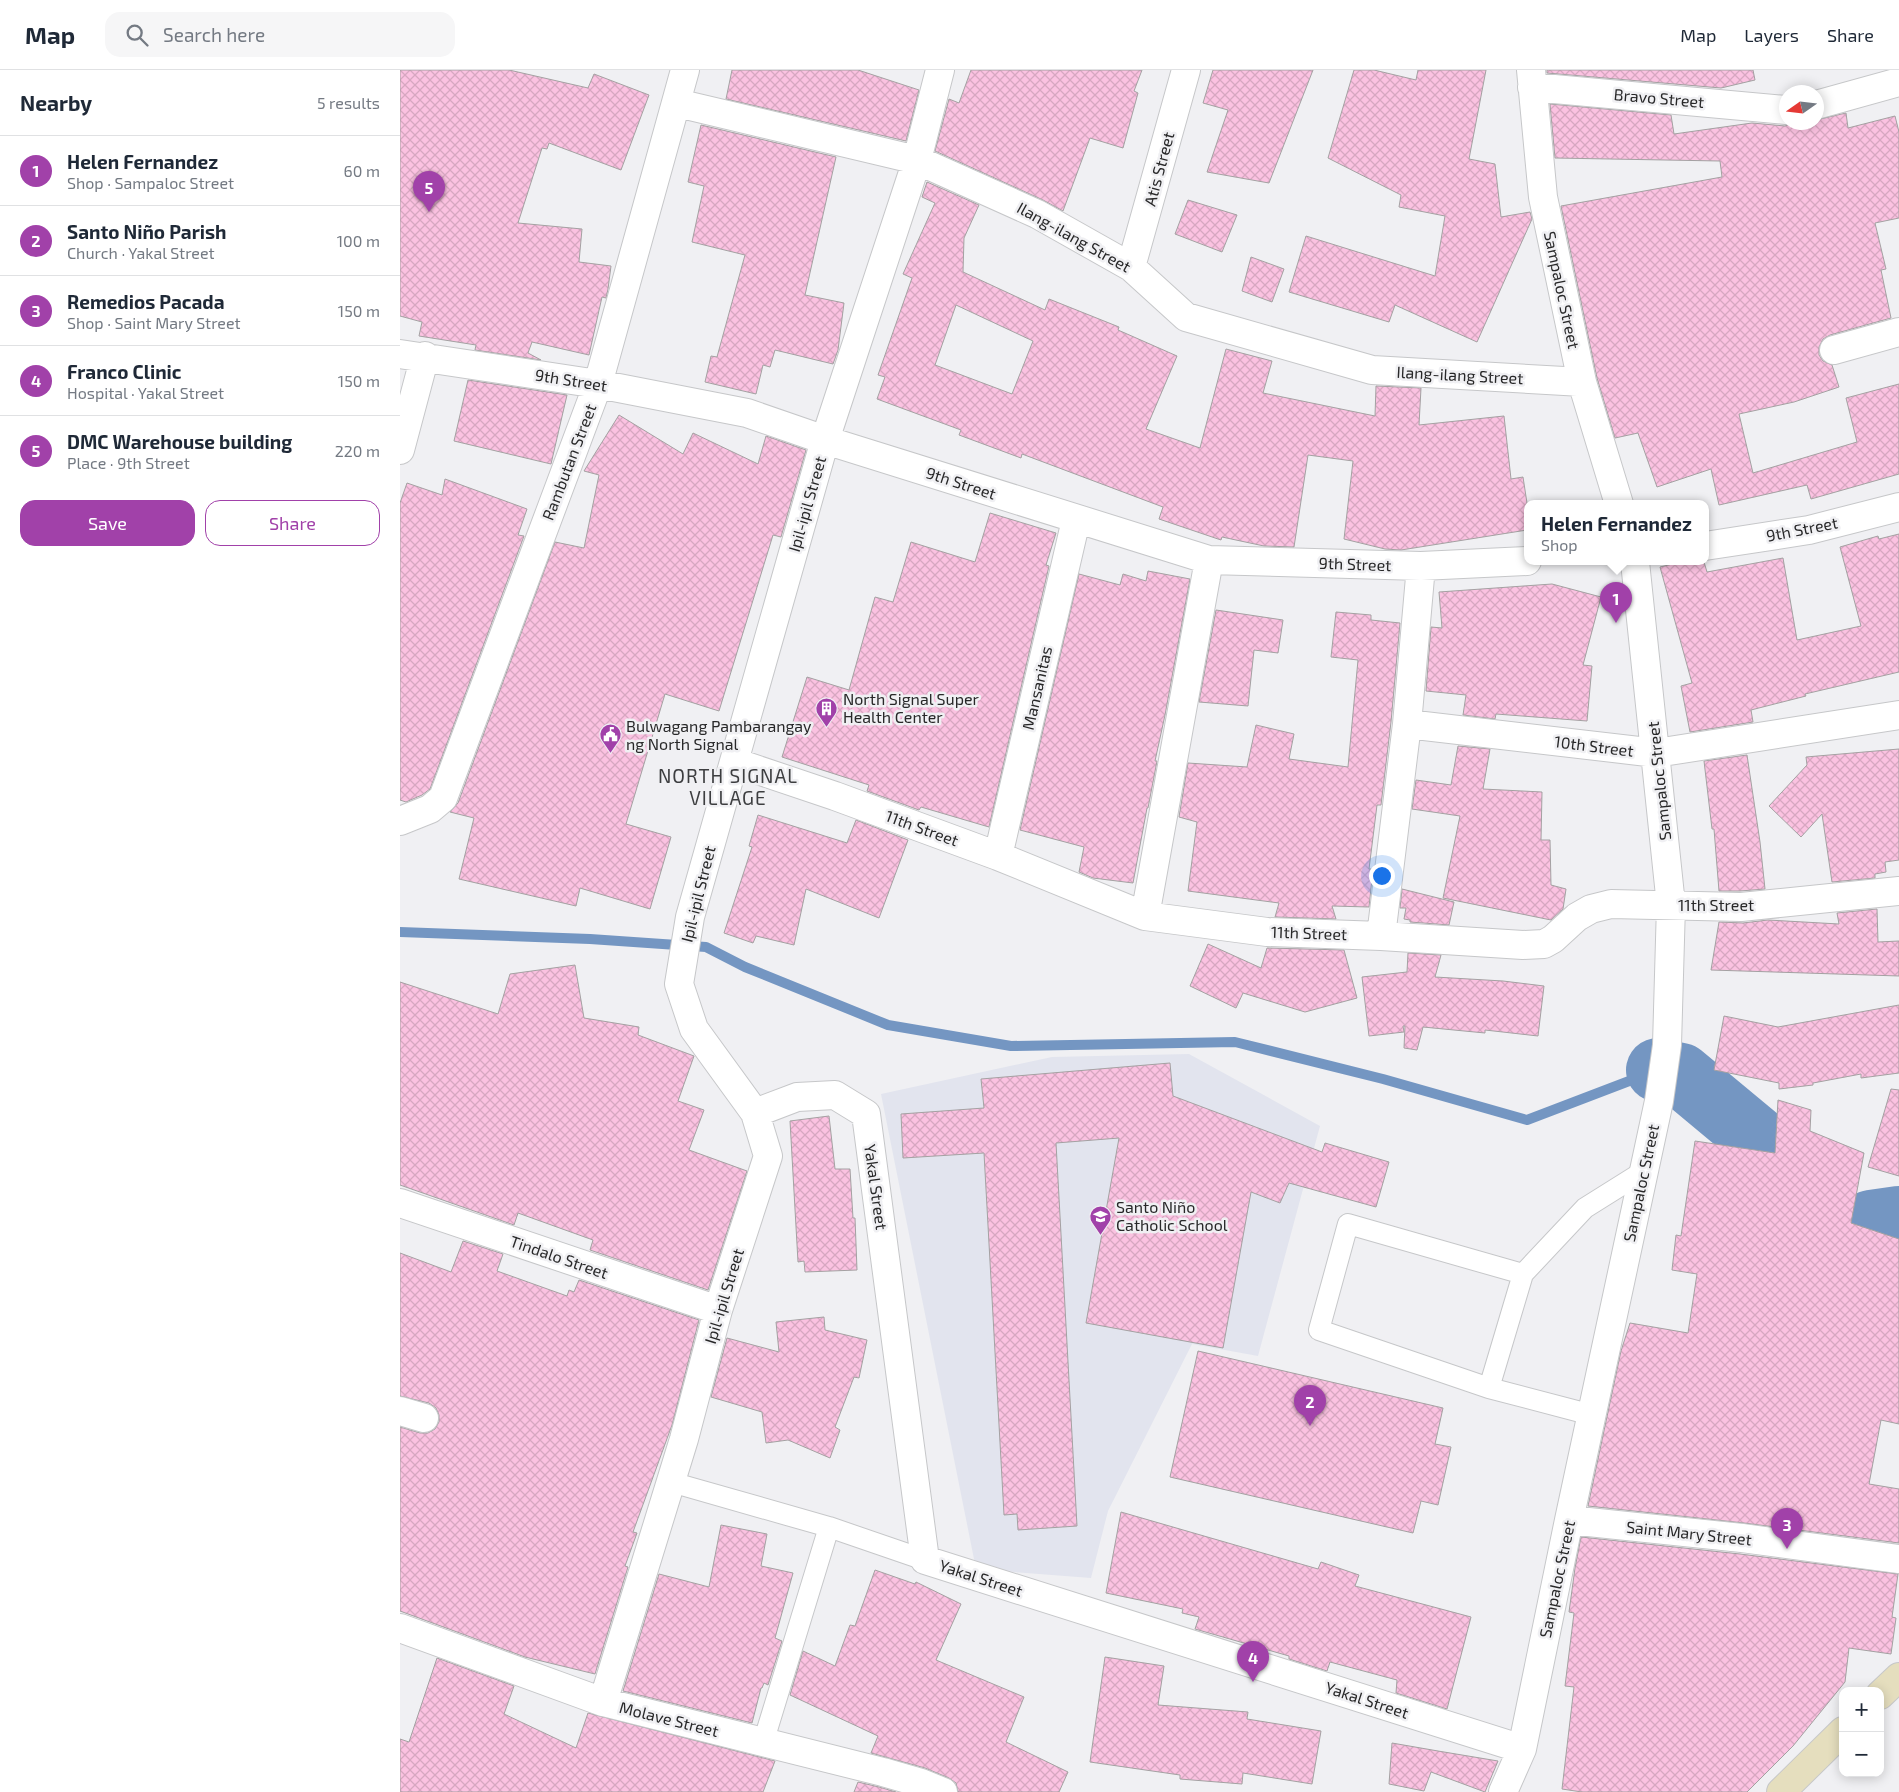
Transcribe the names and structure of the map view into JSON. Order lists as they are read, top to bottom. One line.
{"streets":{"street":["Bravo Street","Atis Street","Ilang-ilang Street","Sampaloc Street","9th Street","Rambutan Street","Ipil-ipil Street","Mansanitas","10th Street","11th Street","Yakal Street","Tindalo Street","Saint Mary Street","Molave Street"]},"crossings":[["Bravo Street","Sampaloc Street"],["Atis Street","Ilang-ilang Street"],["Ilang-ilang Street","Sampaloc Street"],["Ilang-ilang Street","Rambutan Street"],["Ilang-ilang Street","Ipil-ipil Street"],["Sampaloc Street","10th Street"],["Sampaloc Street","11th Street"],["Sampaloc Street","Yakal Street"],["Sampaloc Street","Saint Mary Street"],["9th Street","Rambutan Street"],["9th Street","Ipil-ipil Street"],["9th Street","Mansanitas"],["Ipil-ipil Street","11th Street"],["Ipil-ipil Street","Yakal Street"],["Ipil-ipil Street","Tindalo Street"],["Ipil-ipil Street","Molave Street"],["Mansanitas","11th Street"]],"districts":["NORTH SIGNAL VILLAGE"],"places":{"building":["North Signal Super Health Center"],"public building":["Bulwagang Pambarangay ng North Signal"],"school or university":["Santo Niño Catholic School"]},"north":"left","page":{"header":"Map","search":"Search here","nav":["Map","Layers","Share"],"heading":["Nearby","5 results"],"list":[{"mark":"1","name":"Helen Fernandez","note":"Shop · Sampaloc Street","value":"60 m"},{"mark":"2","name":"Santo Niño Parish","note":"Church · Yakal Street","value":"100 m"},{"mark":"3","name":"Remedios Pacada","note":"Shop · Saint Mary Street","value":"150 m"},{"mark":"4","name":"Franco Clinic","note":"Hospital · Yakal Street","value":"150 m"},{"mark":"5","name":"DMC Warehouse building","note":"Place · 9th Street","value":"220 m"}],"pins":["5","1","2","3","4"],"buttons":["Save","Share"],"popup":["Helen Fernandez","Shop"],"map_buttons":["+","−"]}}
